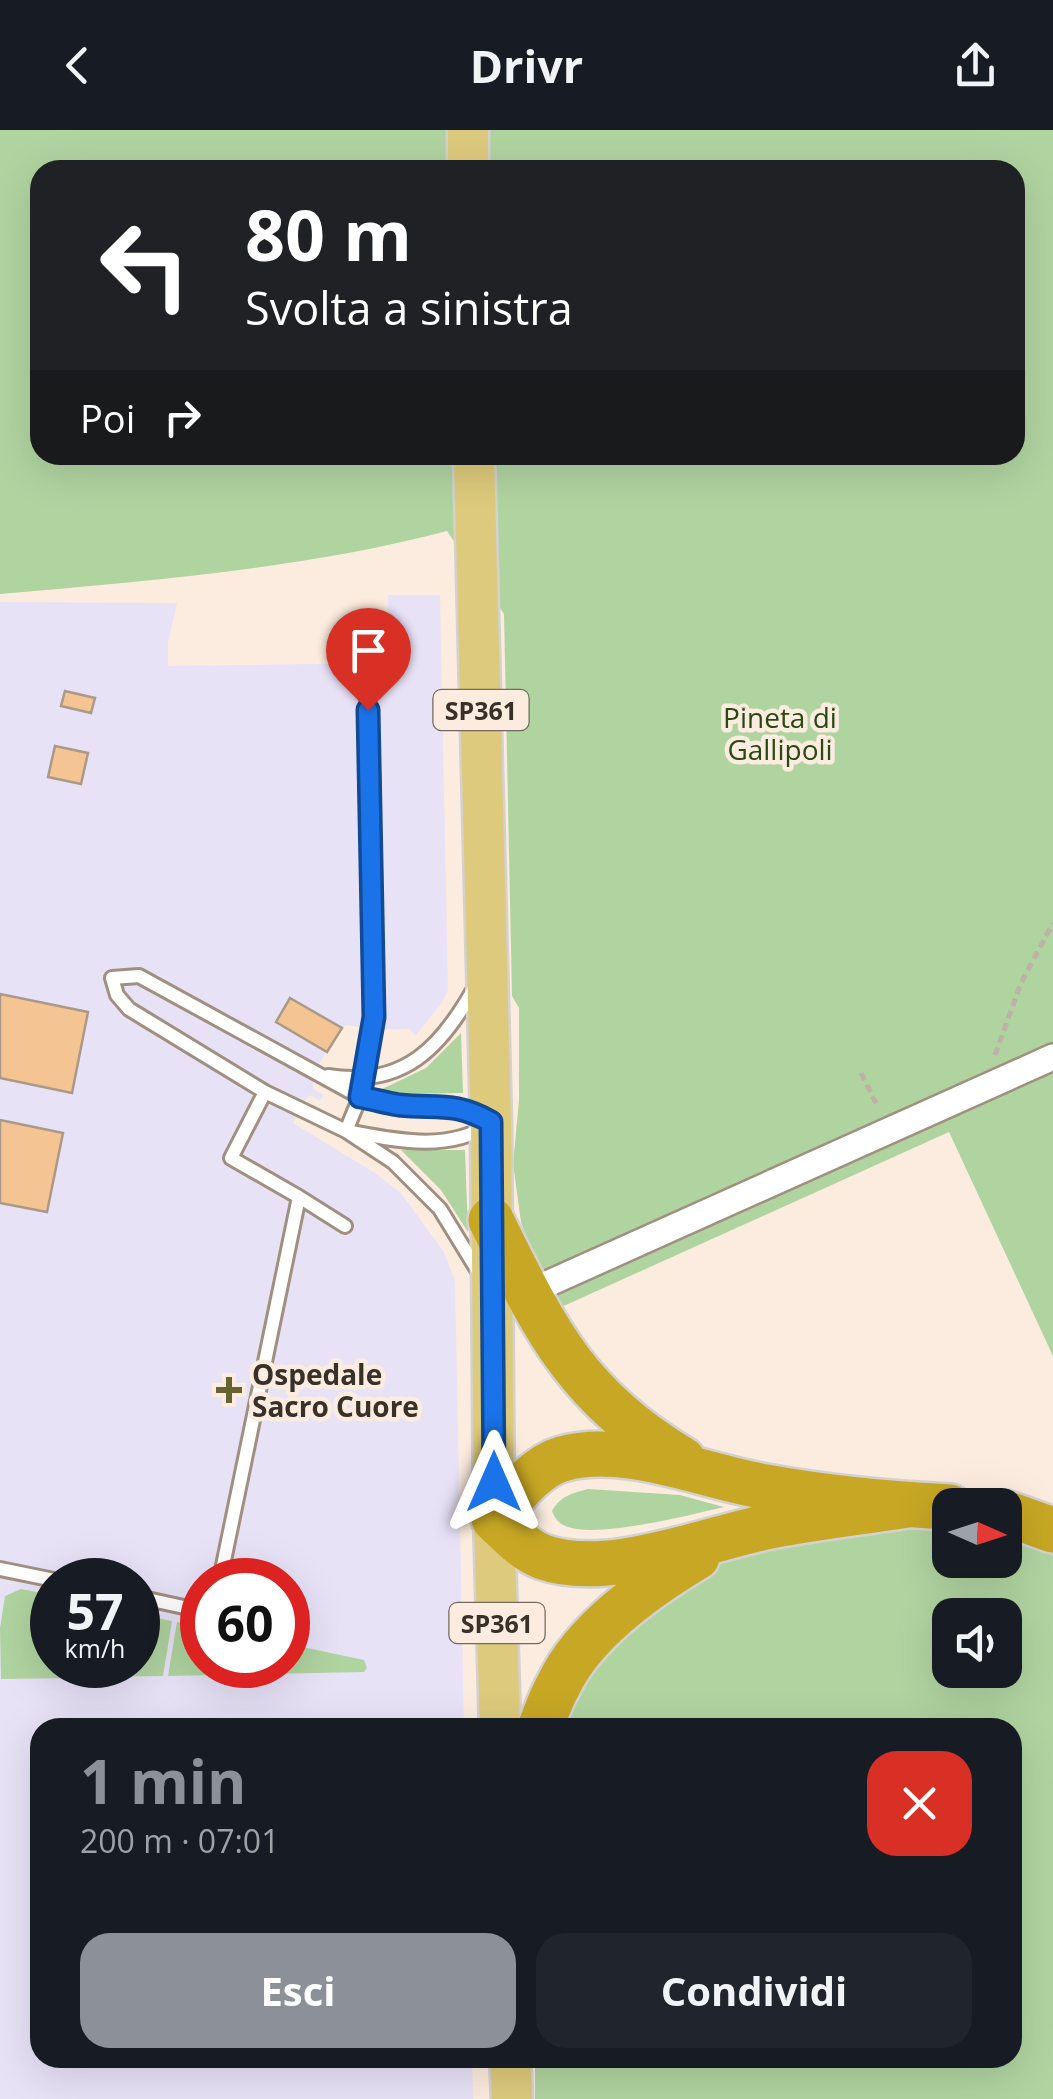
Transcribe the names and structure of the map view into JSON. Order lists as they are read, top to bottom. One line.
{"streets":{"main road":["SP361"]},"parks":["Pineta di Gallipoli"],"places":{"health":["Ospedale Sacro Cuore"]},"north":"right","page":{"header":"Drivr","turn":["80 m","Svolta a sinistra"],"then":"Poi","speed":"57 km/h","limit":"60","heading":["1 min","200 m · 07:01"],"buttons":["Esci","Condividi"]}}
